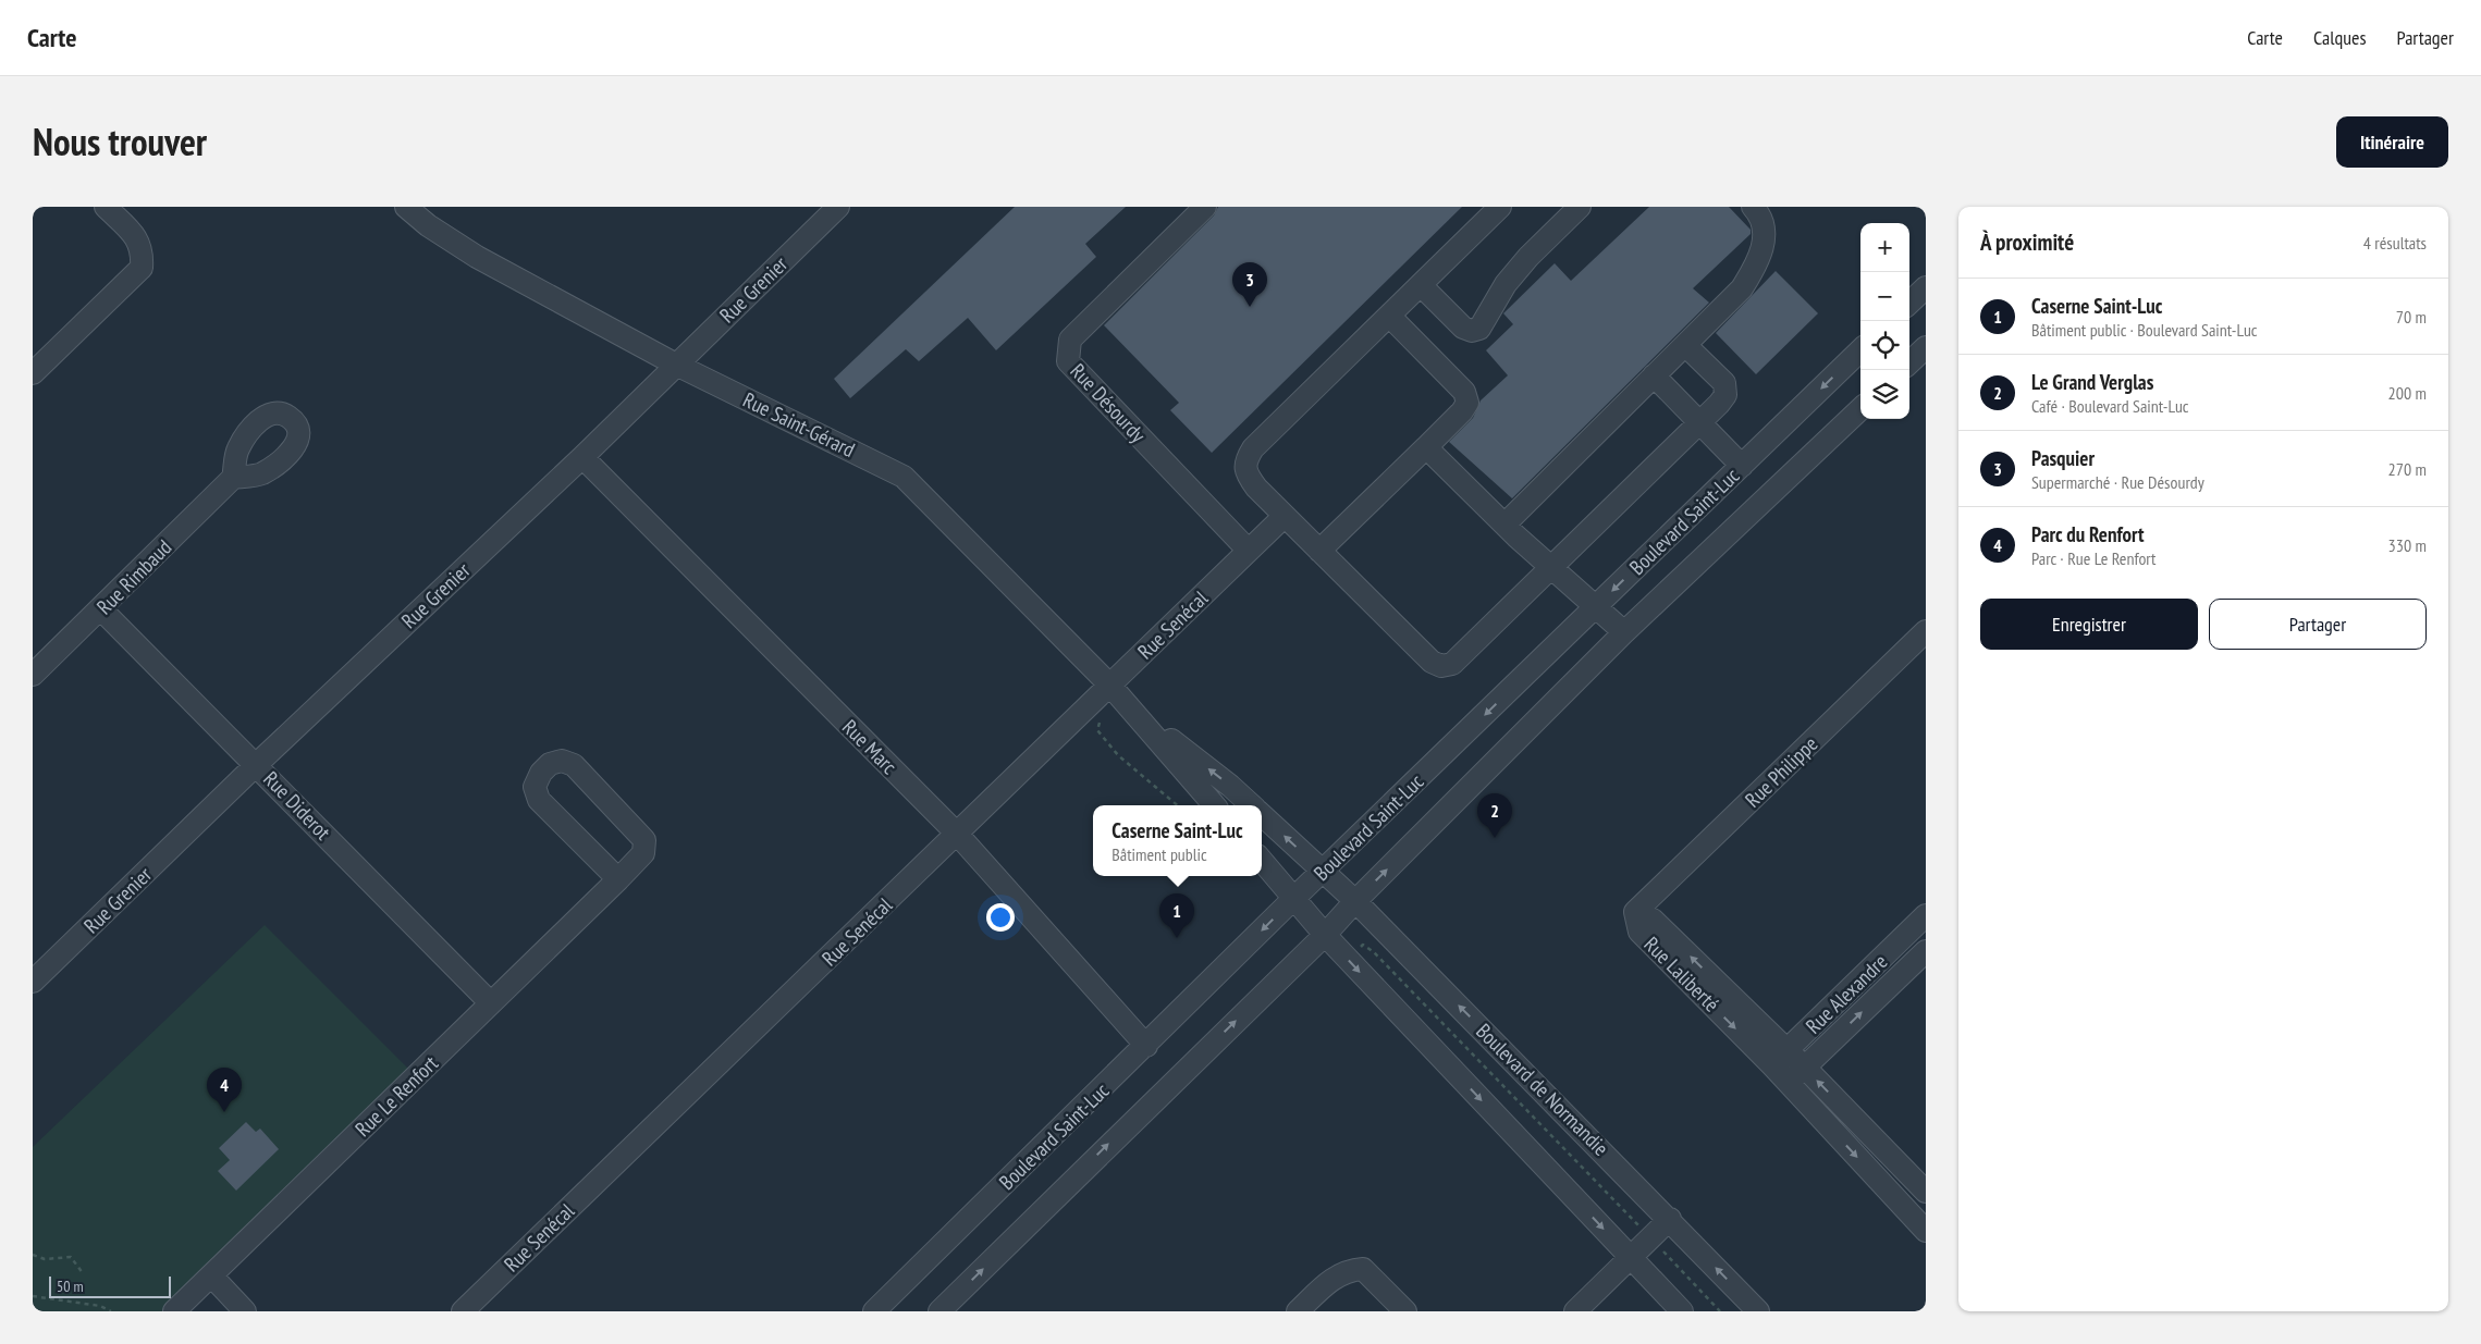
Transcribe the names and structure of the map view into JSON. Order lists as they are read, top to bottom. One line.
{"streets":{"street":["Rue Grenier","Rue Désourdy","Rue Saint-Gérard","Boulevard Saint-Luc","Rue Rimbaud","Rue Senécal","Rue Marc","Rue Philippe","Rue Diderot","Rue Laliberté","Rue Alexandre","Boulevard de Normandie","Rue Le Renfort"]},"crossings":[["Rue Grenier","Rue Saint-Gérard"],["Rue Grenier","Rue Marc"],["Rue Grenier","Rue Diderot"],["Rue Désourdy","Rue Senécal"],["Rue Saint-Gérard","Boulevard Saint-Luc"],["Rue Saint-Gérard","Rue Senécal"],["Rue Saint-Gérard","Boulevard de Normandie"],["Boulevard Saint-Luc","Rue Marc"],["Boulevard Saint-Luc","Boulevard de Normandie"],["Rue Rimbaud","Rue Diderot"],["Rue Senécal","Rue Marc"],["Rue Philippe","Rue Laliberté"],["Rue Diderot","Rue Le Renfort"],["Rue Laliberté","Rue Alexandre"]],"scale_bar":"50 m","page":{"header":"Carte","nav":["Carte","Calques","Partager"],"title":"Nous trouver","buttons":["Itinéraire",["Enregistrer","Partager"]],"heading":["À proximité","4 résultats"],"map_buttons":["+","−"],"pins":["3","2","1","4"],"list":[{"mark":"1","name":"Caserne Saint-Luc","note":"Bâtiment public · Boulevard Saint-Luc","value":"70 m"},{"mark":"2","name":"Le Grand Verglas","note":"Café · Boulevard Saint-Luc","value":"200 m"},{"mark":"3","name":"Pasquier","note":"Supermarché · Rue Désourdy","value":"270 m"},{"mark":"4","name":"Parc du Renfort","note":"Parc · Rue Le Renfort","value":"330 m"}],"popup":["Caserne Saint-Luc","Bâtiment public"],"scale":"50 m"}}
